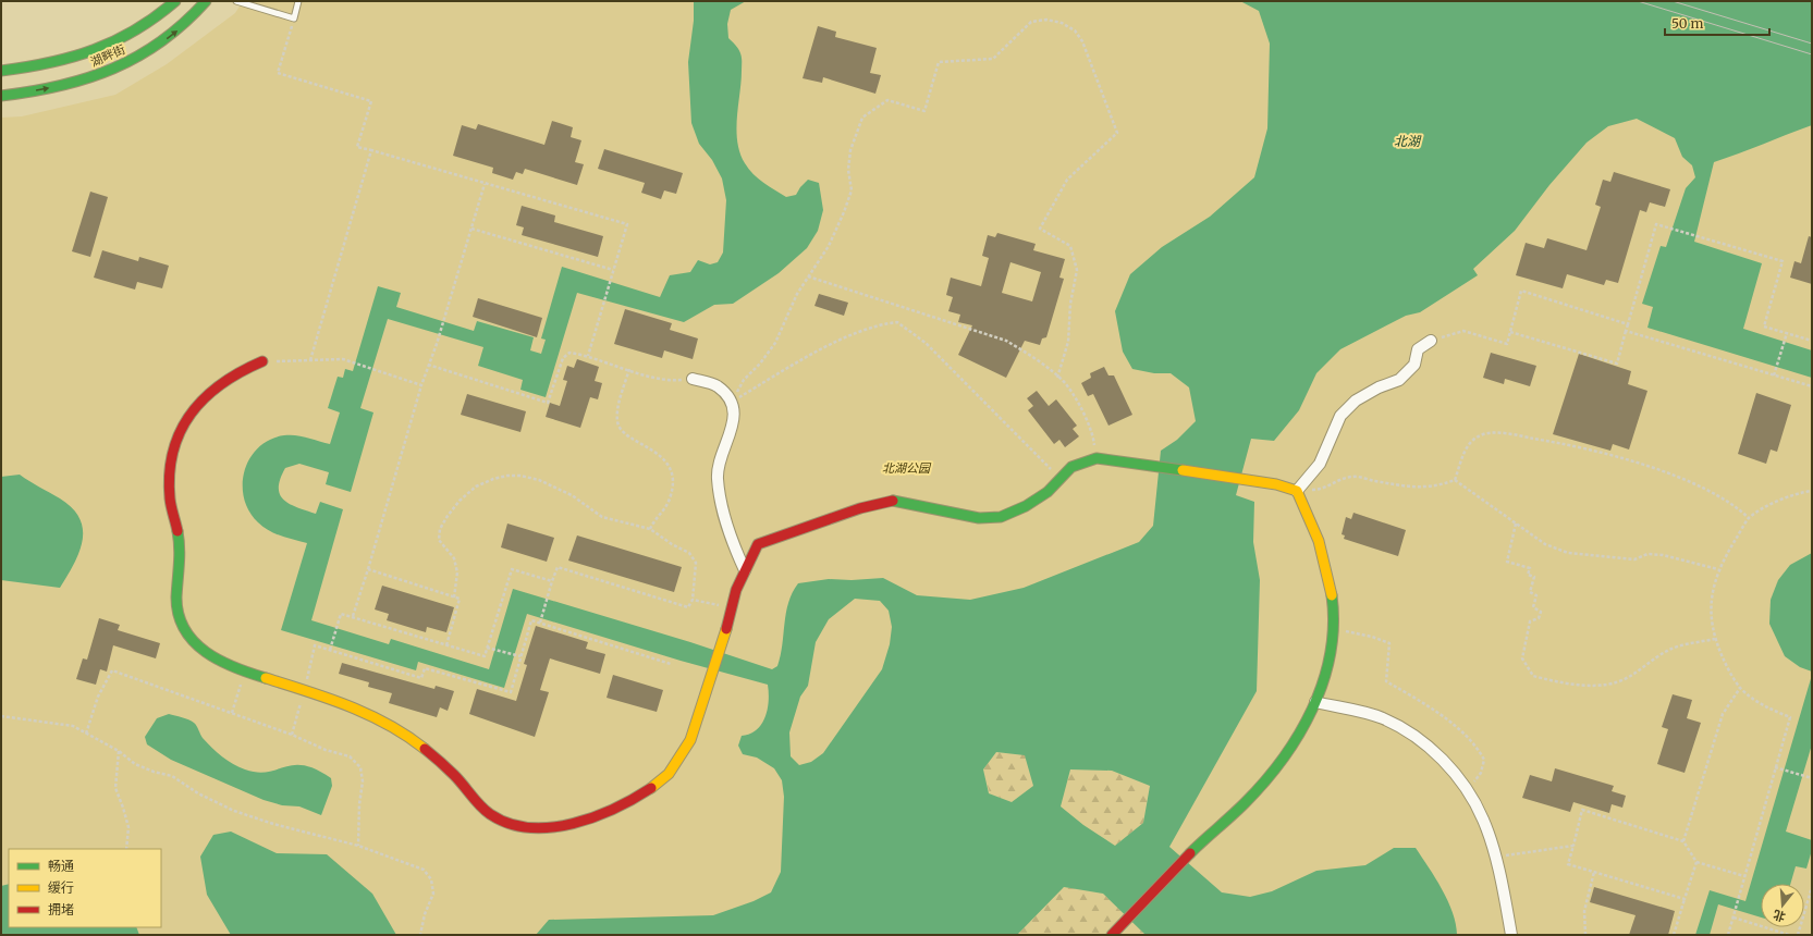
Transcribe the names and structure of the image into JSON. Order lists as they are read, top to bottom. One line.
{"streets":{"street":["湖畔街"]},"water":["北湖"],"parks":["北湖公园"],"legend":["畅通","缓行","拥堵"],"scale_bar":"50 m","north":"bottom"}
